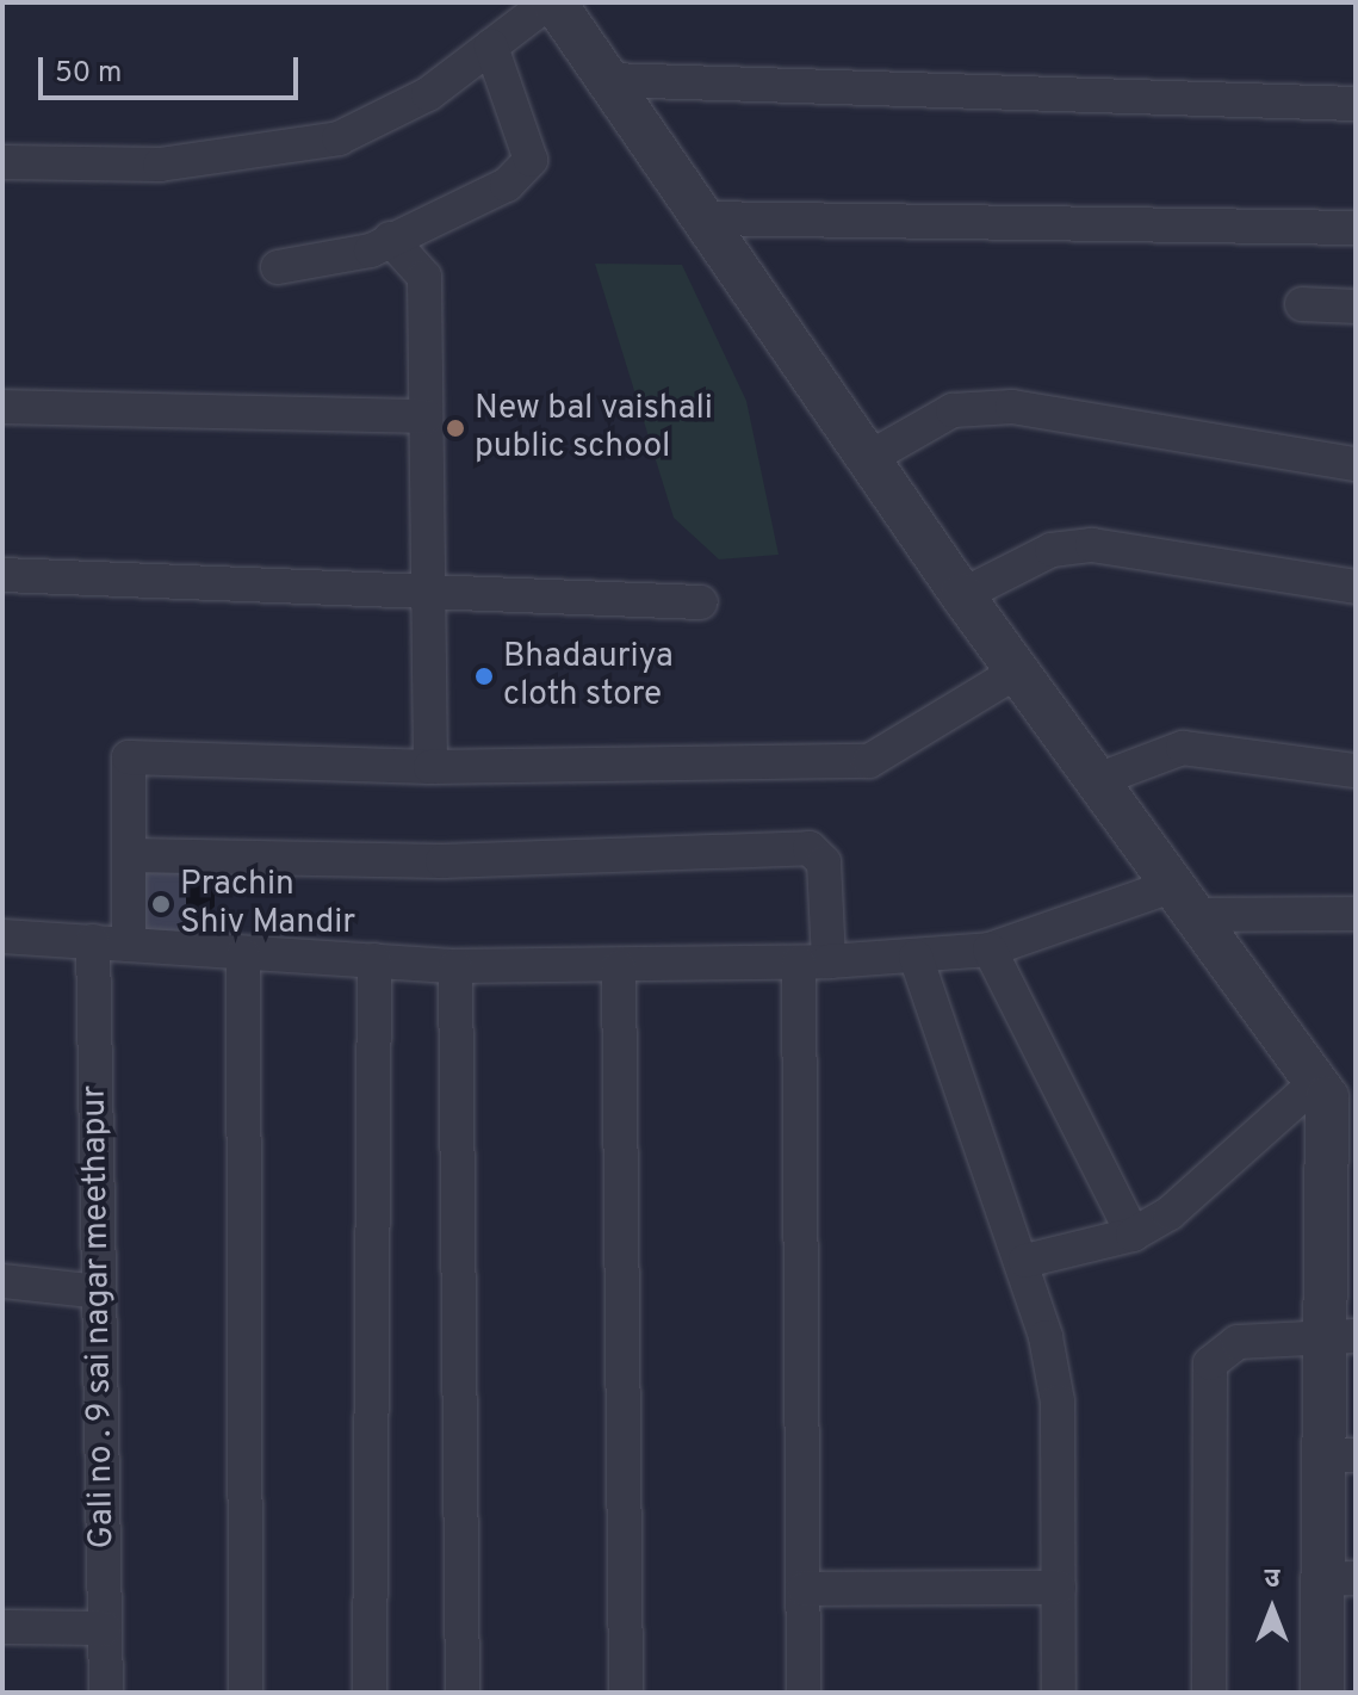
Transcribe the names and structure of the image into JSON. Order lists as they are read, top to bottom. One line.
{"streets":{"street":["Gali no . 9 sai nagar meethapur"]},"places":["New bal vaishali public school","Bhadauriya cloth store","Prachin Shiv Mandir"],"scale_bar":"50 m","north":"top"}
